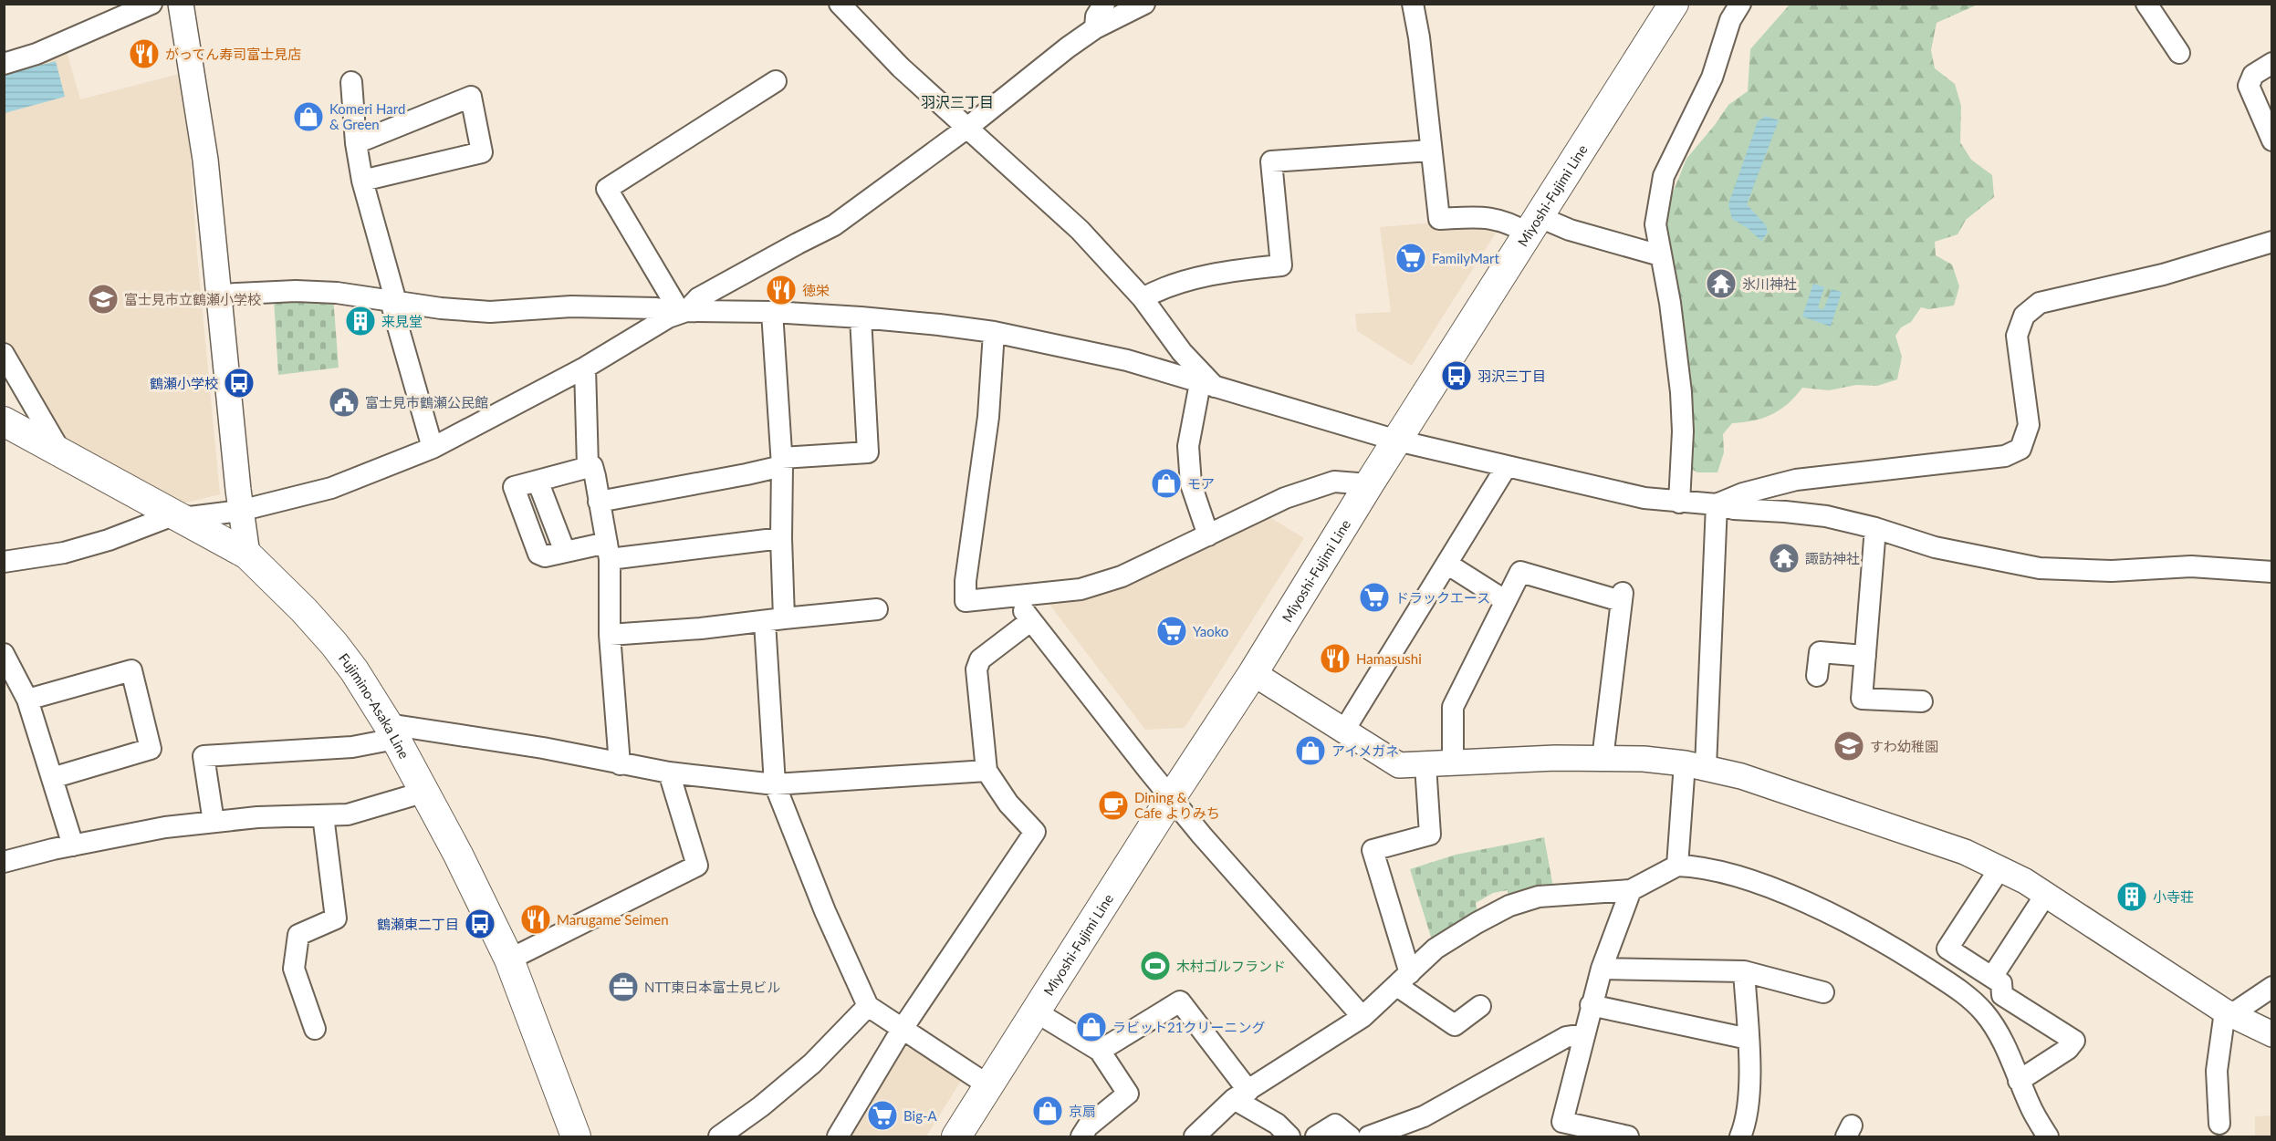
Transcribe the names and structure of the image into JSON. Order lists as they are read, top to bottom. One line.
{"streets":{"main road":["Miyoshi-Fujimi Line","Fujimino-Asaka Line"]},"districts":["羽沢三丁目"],"places":{"restaurant":["がってん寿司富士見店","徳栄","Hamasushi","Marugame Seimen"],"shop":["Komeri Hard & Green","モア","アイメガネ","ラビット21クリーニング","京扇"],"supermarket":["FamilyMart","ドラックエース","Yaoko","Big-A"],"temple":["氷川神社","諏訪神社"],"school or university":["富士見市立鶴瀬小学校","すわ幼稚園"],"building":["来見堂","小寺荘"],"bus stop":["羽沢三丁目","鶴瀬小学校","鶴瀬東二丁目"],"public building":["富士見市鶴瀬公民館"],"cafe":["Dining & Cafe よりみち"],"sports":["木村ゴルフランド"],"office":["NTT東日本富士見ビル"]}}
